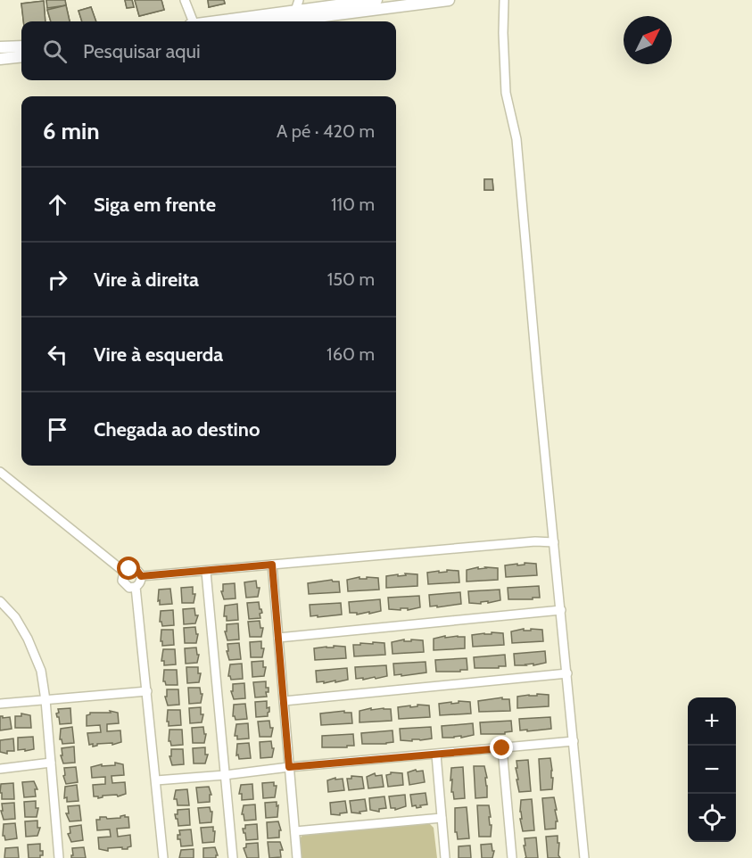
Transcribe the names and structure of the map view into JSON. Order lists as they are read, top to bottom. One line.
{"north":"top right","page":{"search":"Pesquisar aqui","heading":["6 min","A pé · 420 m"],"list":[["Siga em frente","110 m"],["Vire à direita","150 m"],["Vire à esquerda","160 m"],"Chegada ao destino"],"map_buttons":["+","−"]}}
